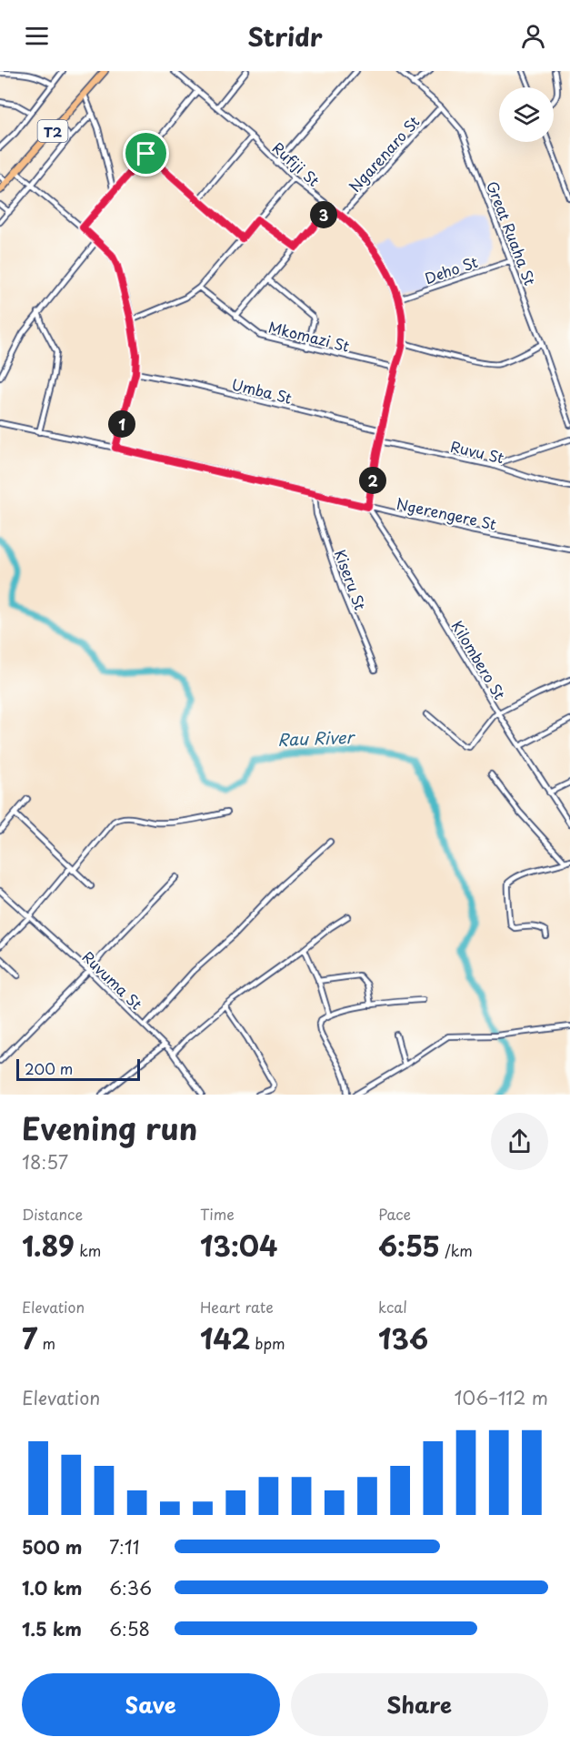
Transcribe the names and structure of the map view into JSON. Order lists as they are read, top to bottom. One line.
{"streets":{"highway":["T2"],"street":["Ngarenaro St","Rufiji St","Great Ruaha St","Deho St","Mkomazi St","Umba St","Ruvu St","Ngerengere St","Kiseru St","Kilombero St","Ruvuma St"]},"crossings":[["Ngarenaro St","Rufiji St"],["Ngarenaro St","Great Ruaha St"],["Rufiji St","Deho St"],["Rufiji St","Mkomazi St"],["Rufiji St","Umba St"],["Rufiji St","Ruvu St"],["Rufiji St","Ngerengere St"],["Rufiji St","Kilombero St"],["Great Ruaha St","Deho St"],["Ngerengere St","Kiseru St"],["Ngerengere St","Kilombero St"]],"water":["Rau River"],"scale_bar":"200 m","page":{"header":"Stridr","pins":["3","1","2"],"scale":"200 m","heading":["Evening run","18:57"],"stats":[["Distance","1.89 km"],["Time","13:04"],["Pace","6:55 /km"],["Elevation","7 m"],["Heart rate","142 bpm"],["kcal","136"]],"chart":["Elevation","106–112 m"],"list":[{"name":"500 m","note":"7:11"},{"name":"1.0 km","note":"6:36"},{"name":"1.5 km","note":"6:58"}],"buttons":["Save","Share"]}}
